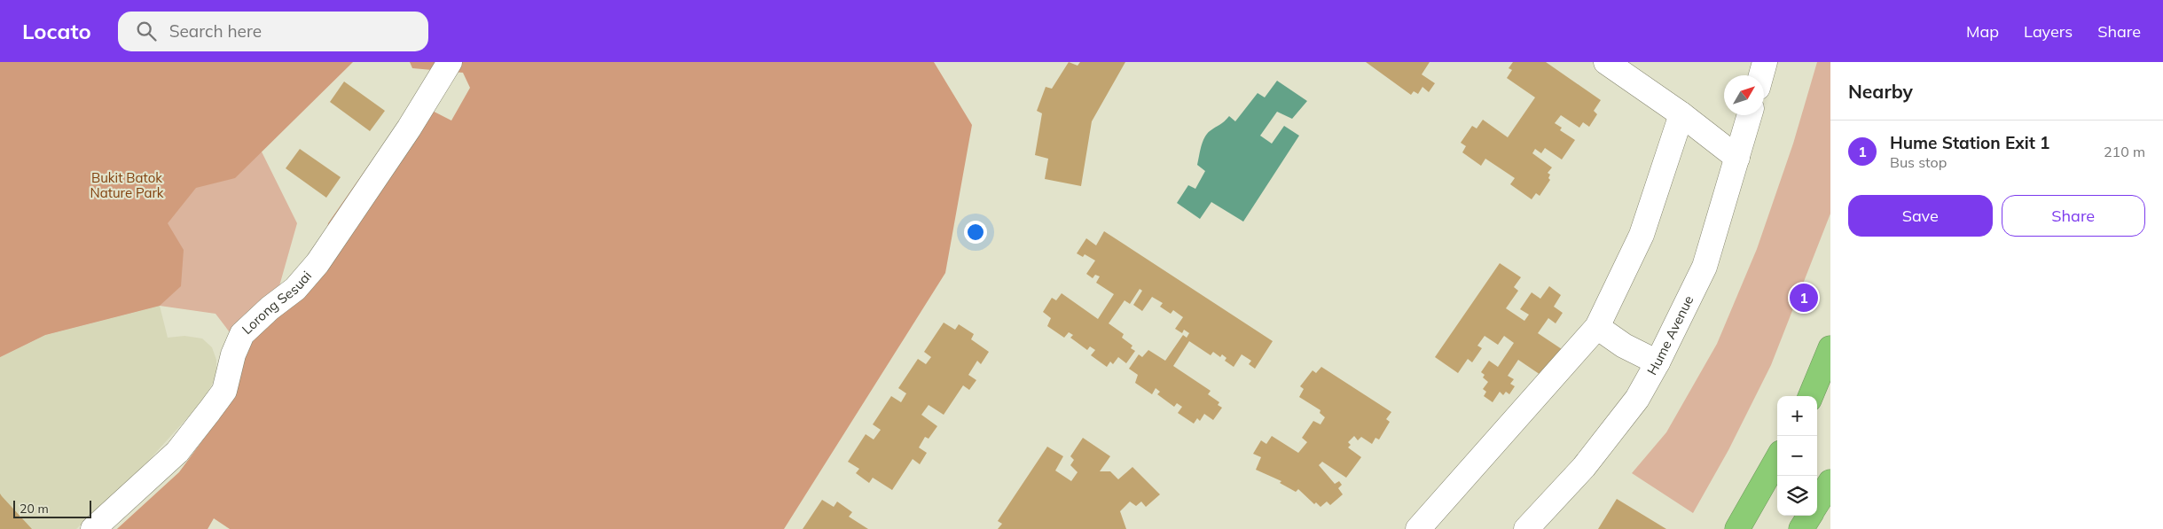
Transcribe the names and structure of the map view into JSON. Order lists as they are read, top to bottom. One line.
{"streets":{"street":["Lorong Sesuai","Hume Avenue"]},"parks":["Bukit Batok Nature Park"],"scale_bar":"20 m","north":"top right","page":{"header":"Locato","search":"Search here","nav":["Map","Layers","Share"],"heading":"Nearby","list":[{"mark":"1","name":"Hume Station Exit 1","note":"Bus stop","value":"210 m"}],"buttons":["Save","Share"],"pins":"1","map_buttons":["+","−"],"scale":"20 m"}}
